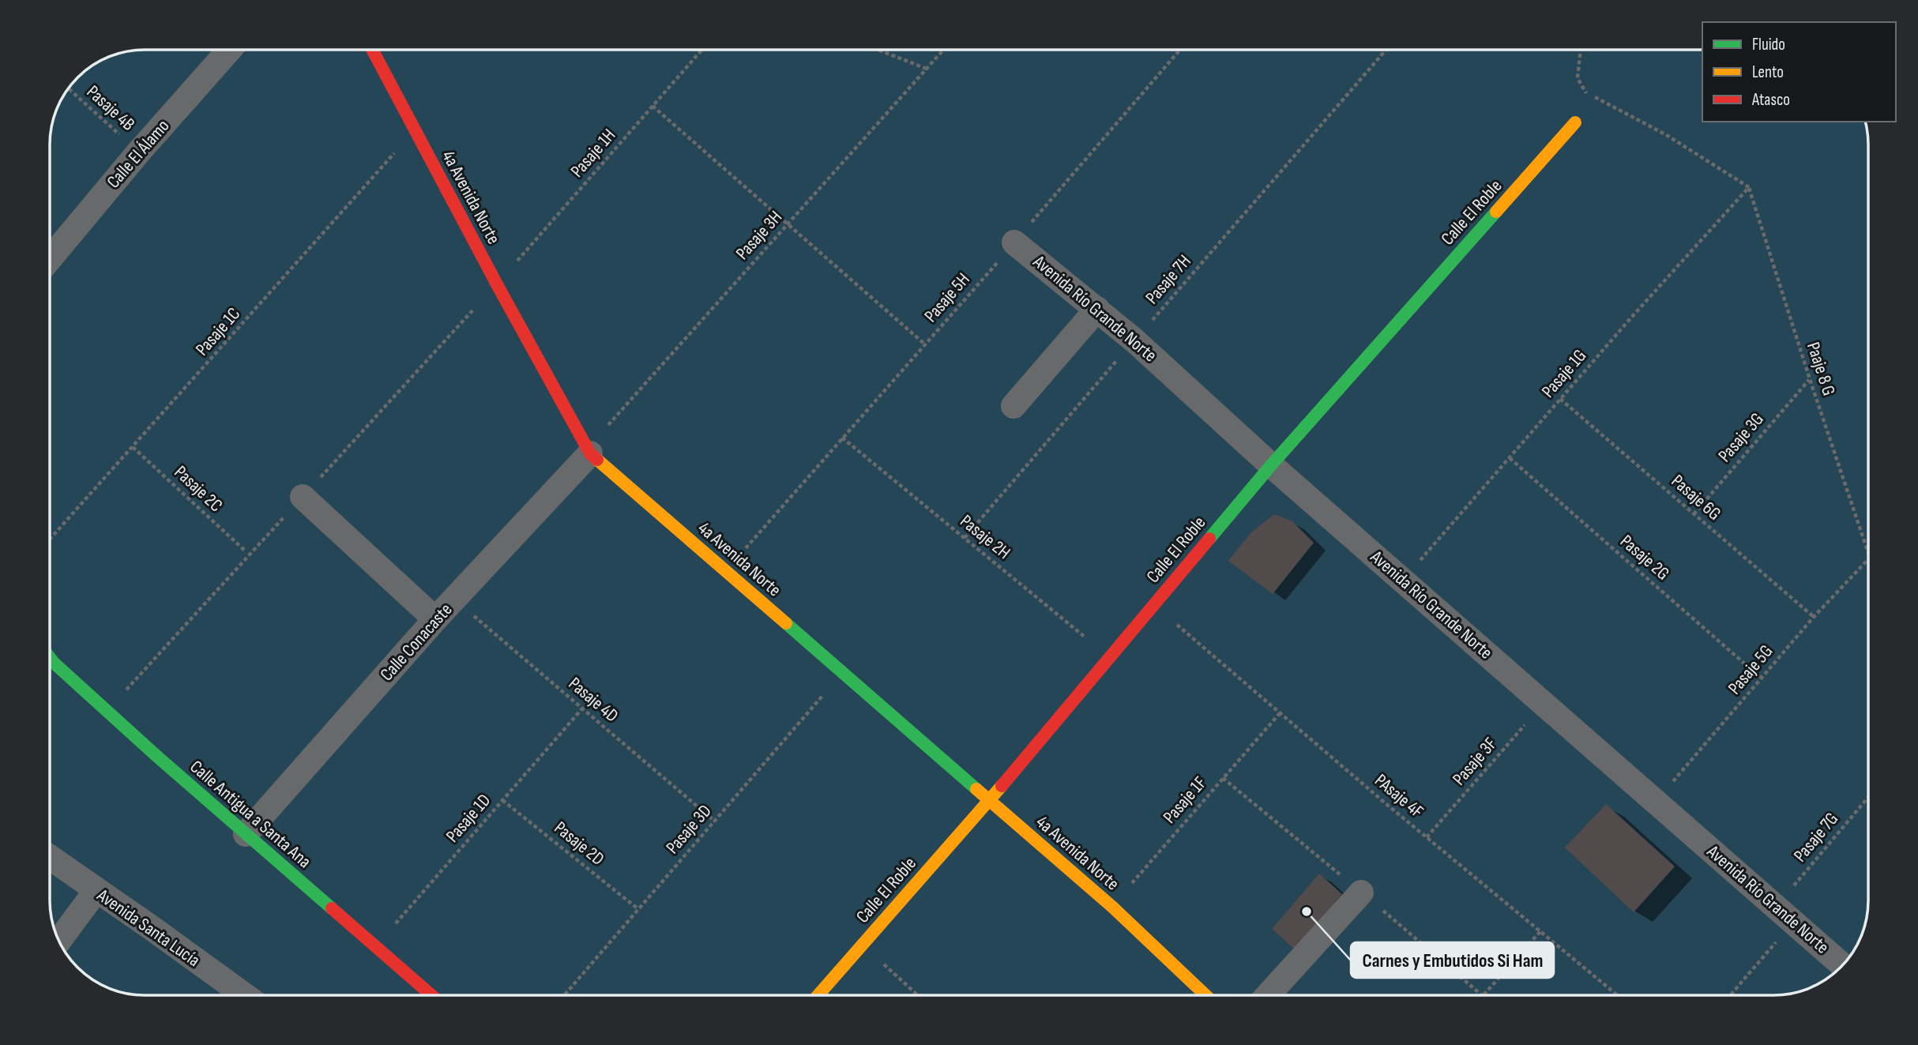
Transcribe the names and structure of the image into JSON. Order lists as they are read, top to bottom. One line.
{"streets":{"street":["Calle El Álamo","4a Avenida Norte","Calle El Roble","Avenida Río Grande Norte","Calle Conacaste","Calle Antigua a Santa Ana","Avenida Santa Lucía"],"path":["Pasaje 4B","Pasaje 1H","Pasaje 3H","Pasaje 7H","Pasaje 5H","Pasaje 1C","Paaje 8 G","Pasaje 1G","Pasaje 3G","Pasaje 2C","Pasaje 6G","Pasaje 2H","Pasaje 2G","Pasaje 5G","Pasaje 4D","Pasaje 3F","PAsaje 4F","Pasaje 1F","Pasaje 1D","Pasaje 3D","Pasaje 7G","Pasaje 2D"]},"crossings":[["Pasaje 4B","Calle El Álamo"],["Pasaje 1H","4a Avenida Norte"],["4a Avenida Norte","Calle El Roble"],["4a Avenida Norte","Pasaje 3H"],["4a Avenida Norte","Pasaje 5H"],["4a Avenida Norte","Pasaje 1C"],["4a Avenida Norte","Calle Conacaste"],["4a Avenida Norte","Pasaje 1F"],["4a Avenida Norte","Pasaje 3D"],["Calle El Roble","Avenida Río Grande Norte"],["Calle El Roble","Pasaje 2H"],["Calle El Roble","PAsaje 4F"],["Pasaje 3H","Calle Conacaste"],["Pasaje 7H","Avenida Río Grande Norte"],["Pasaje 7H","Pasaje 2H"],["Pasaje 5H","Avenida Río Grande Norte"],["Pasaje 5H","Pasaje 2H"],["Avenida Río Grande Norte","Pasaje 1G"],["Avenida Río Grande Norte","Pasaje 5G"],["Avenida Río Grande Norte","Pasaje 3F"],["Avenida Río Grande Norte","Pasaje 7G"],["Pasaje 1C","Pasaje 2C"],["Paaje 8 G","Pasaje 1G"],["Paaje 8 G","Pasaje 3G"],["Pasaje 1G","Pasaje 6G"],["Pasaje 1G","Pasaje 2G"],["Pasaje 3G","Pasaje 6G"],["Pasaje 6G","Pasaje 5G"],["Pasaje 2G","Pasaje 5G"],["Calle Conacaste","Pasaje 4D"],["Calle Conacaste","Calle Antigua a Santa Ana"],["Pasaje 4D","Pasaje 1D"],["Pasaje 4D","Pasaje 3D"],["Pasaje 3F","PAsaje 4F"],["PAsaje 4F","Pasaje 1F"],["Calle Antigua a Santa Ana","Pasaje 1D"],["Pasaje 1D","Pasaje 2D"],["Pasaje 3D","Pasaje 2D"]],"places":["Carnes y Embutidos Si Ham"],"legend":["Fluido","Lento","Atasco"]}
